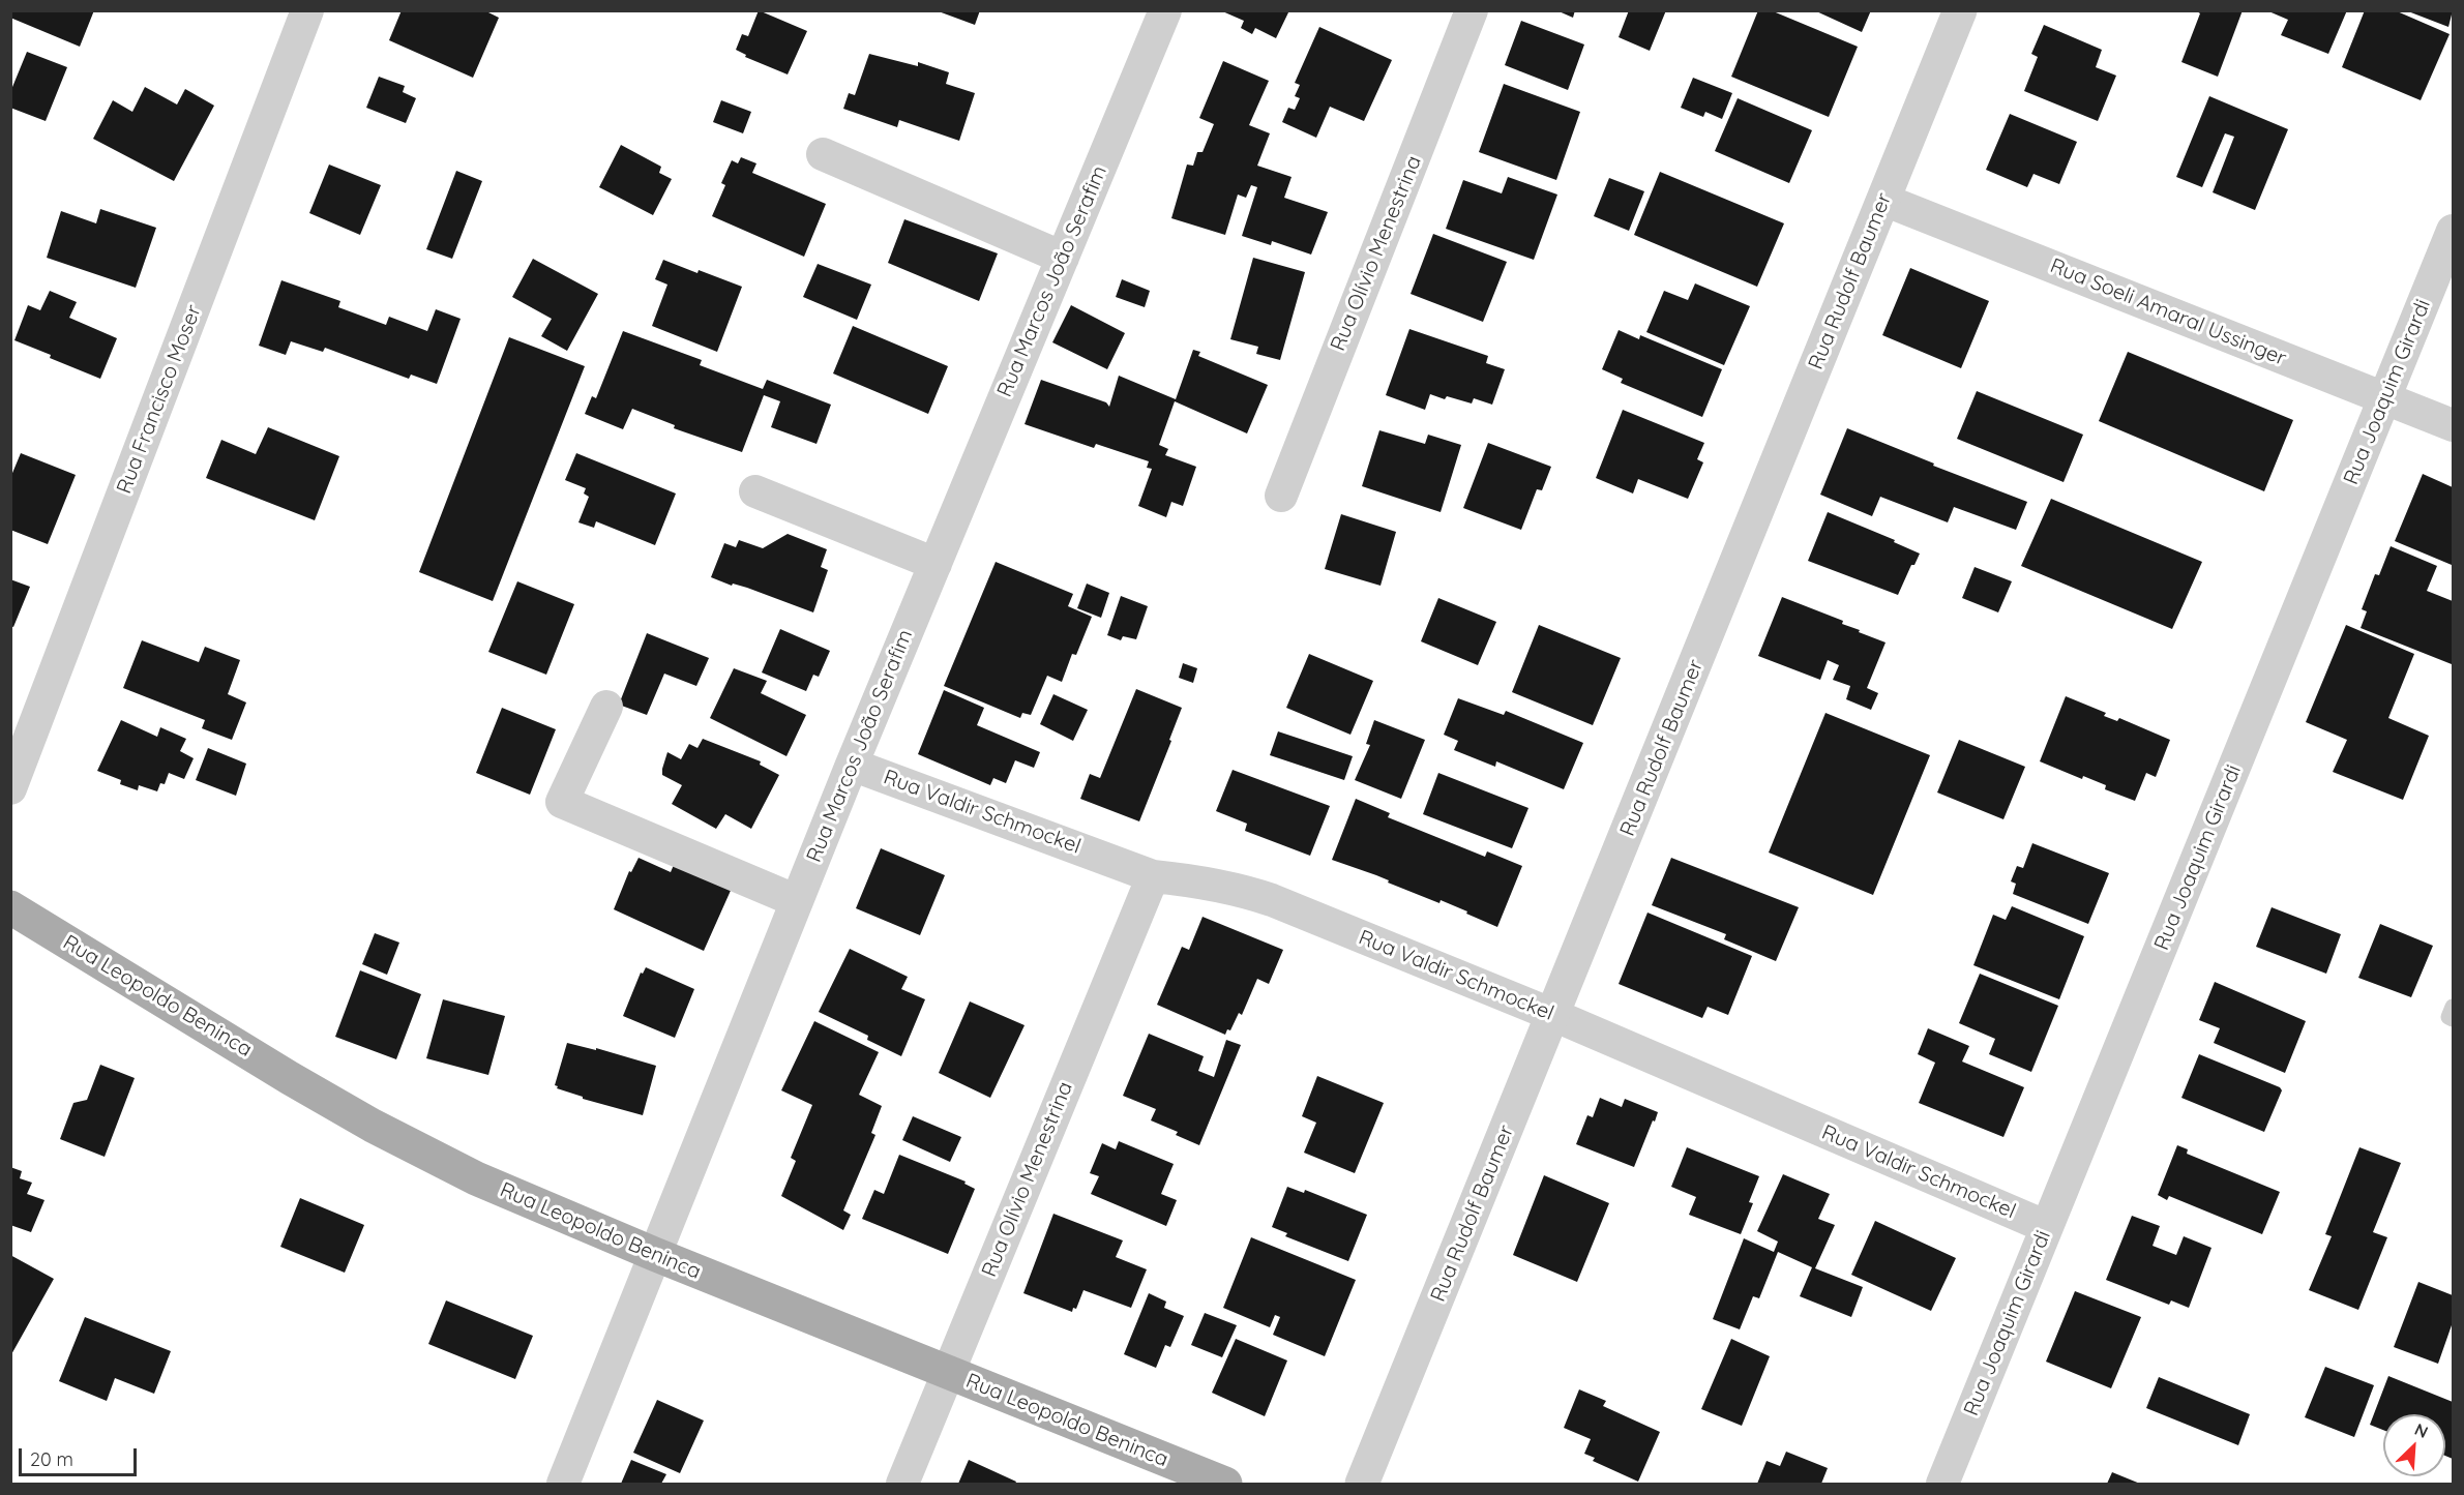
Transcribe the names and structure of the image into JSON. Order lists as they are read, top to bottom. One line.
{"streets":{"main road":["Rua Leopoldo Beninca"],"street":["Rua Olívio Menestrina","Rua Marcos João Serafim","Rua Rudolf Baumer","Rua Soeli Amaral Ussinger","Rua Joaquim Girardi","Rua Francisco Moser","Rua Valdir Schmockel"]},"crossings":[["Rua Olívio Menestrina","Rua Valdir Schmockel"],["Rua Olívio Menestrina","Rua Leopoldo Beninca"],["Rua Marcos João Serafim","Rua Valdir Schmockel"],["Rua Marcos João Serafim","Rua Leopoldo Beninca"],["Rua Rudolf Baumer","Rua Soeli Amaral Ussinger"],["Rua Rudolf Baumer","Rua Valdir Schmockel"],["Rua Soeli Amaral Ussinger","Rua Joaquim Girardi"],["Rua Joaquim Girardi","Rua Valdir Schmockel"]],"scale_bar":"20 m","north":"top right"}
